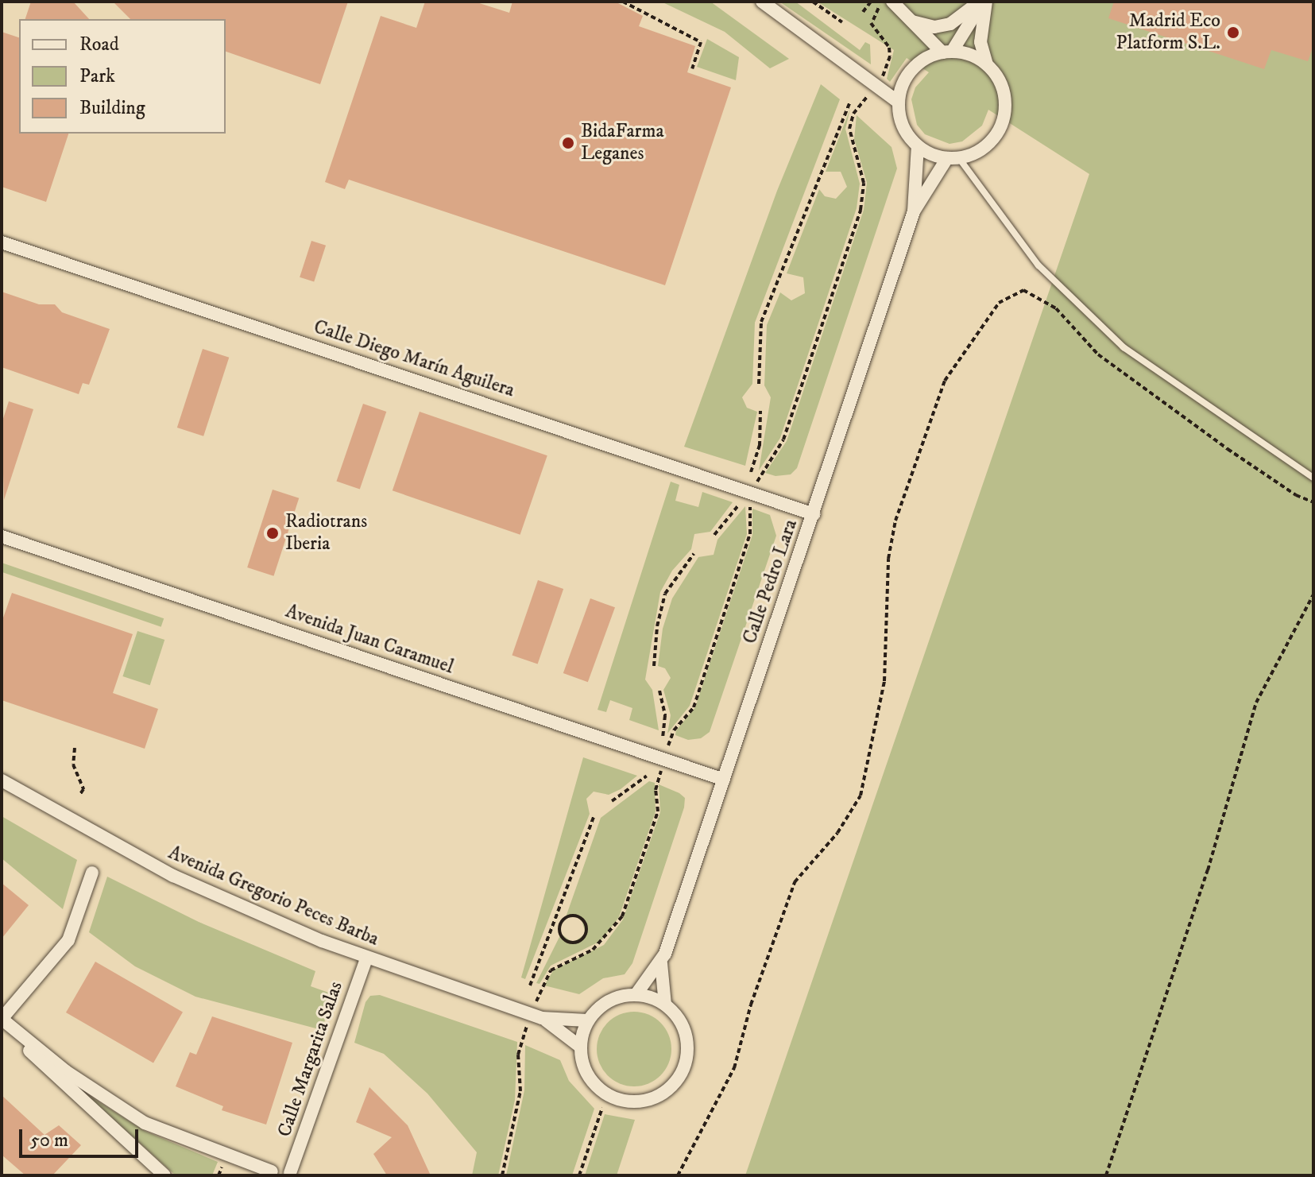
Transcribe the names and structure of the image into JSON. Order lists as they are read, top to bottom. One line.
{"streets":{"street":["Calle Diego Marín Aguilera","Calle Pedro Lara","Avenida Juan Caramuel","Avenida Gregorio Peces Barba","Calle Margarita Salas"]},"crossings":[["Calle Diego Marín Aguilera","Calle Pedro Lara"],["Calle Pedro Lara","Avenida Juan Caramuel"],["Calle Pedro Lara","Avenida Gregorio Peces Barba"],["Avenida Gregorio Peces Barba","Calle Margarita Salas"]],"places":["Madrid Eco Platform S.L.","BidaFarma Leganes","Radiotrans Iberia"],"legend":["Road","Park","Building"],"scale_bar":"50 m"}
